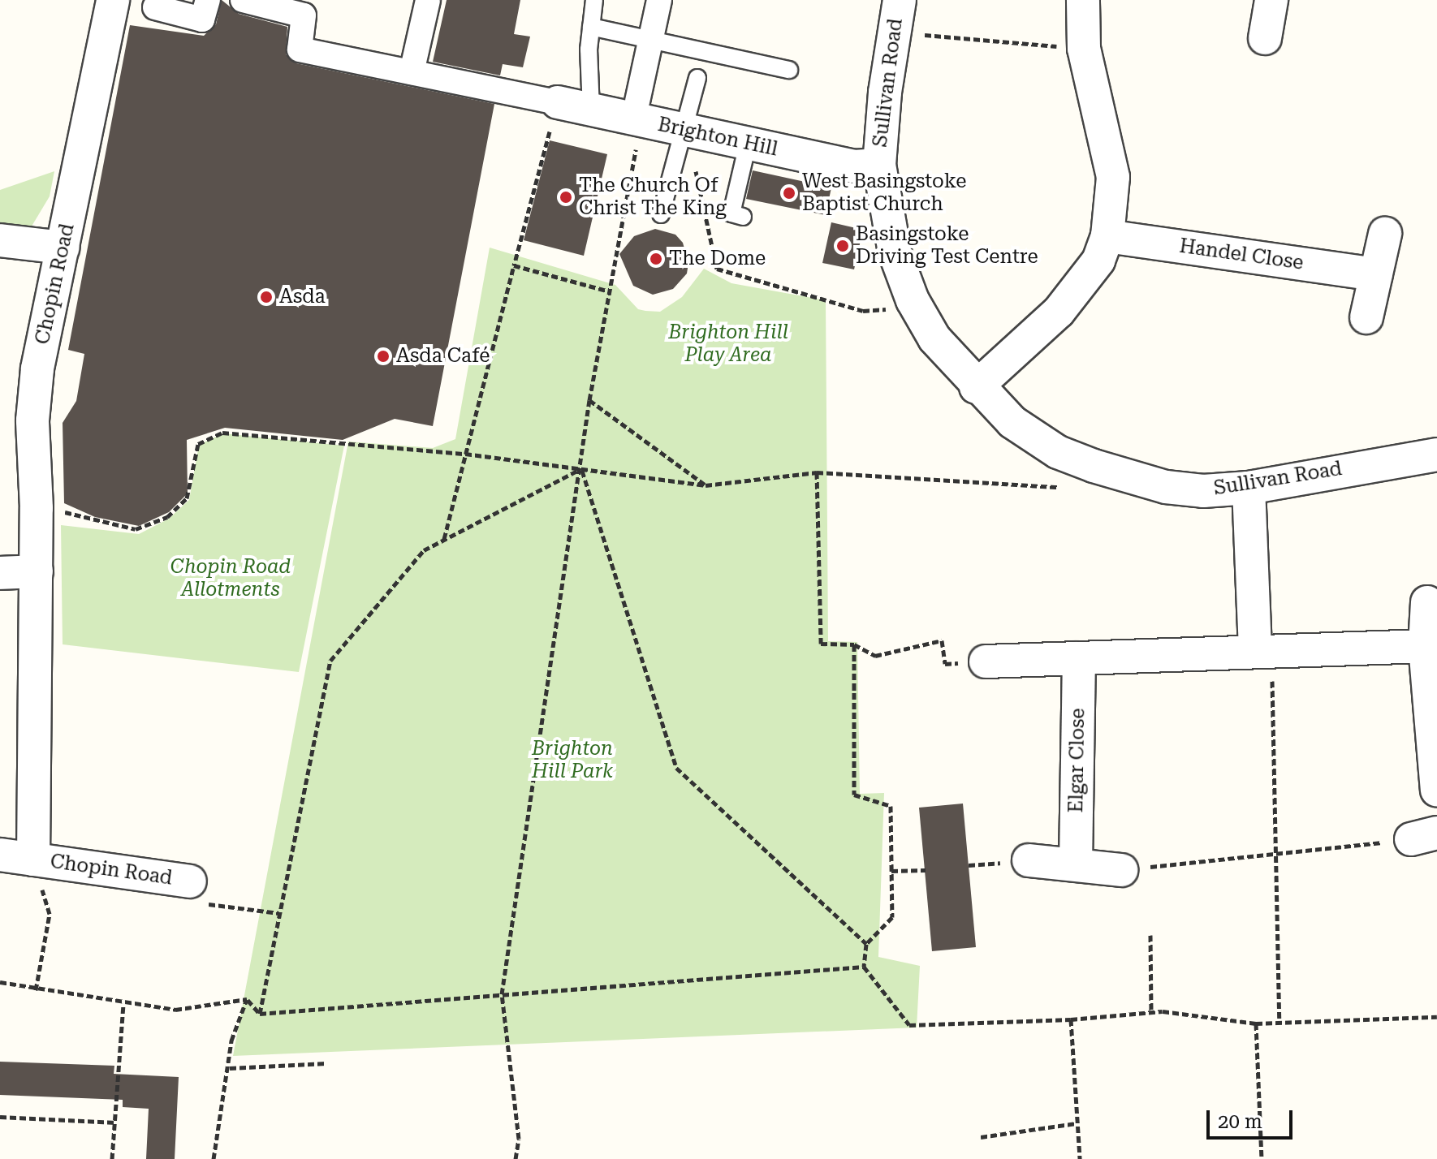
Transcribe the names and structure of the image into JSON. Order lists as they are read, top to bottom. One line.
{"streets":{"street":["Sullivan Road","Brighton Hill","Handel Close","Chopin Road","Elgar Close"]},"crossings":[["Sullivan Road","Brighton Hill"]],"parks":["Brighton Hill Play Area","Chopin Road Allotments","Brighton Hill Park"],"places":["West Basingstoke Baptist Church","The Church Of Christ The King","Basingstoke Driving Test Centre","The Dome","Asda","Asda Café"],"scale_bar":"20 m"}
